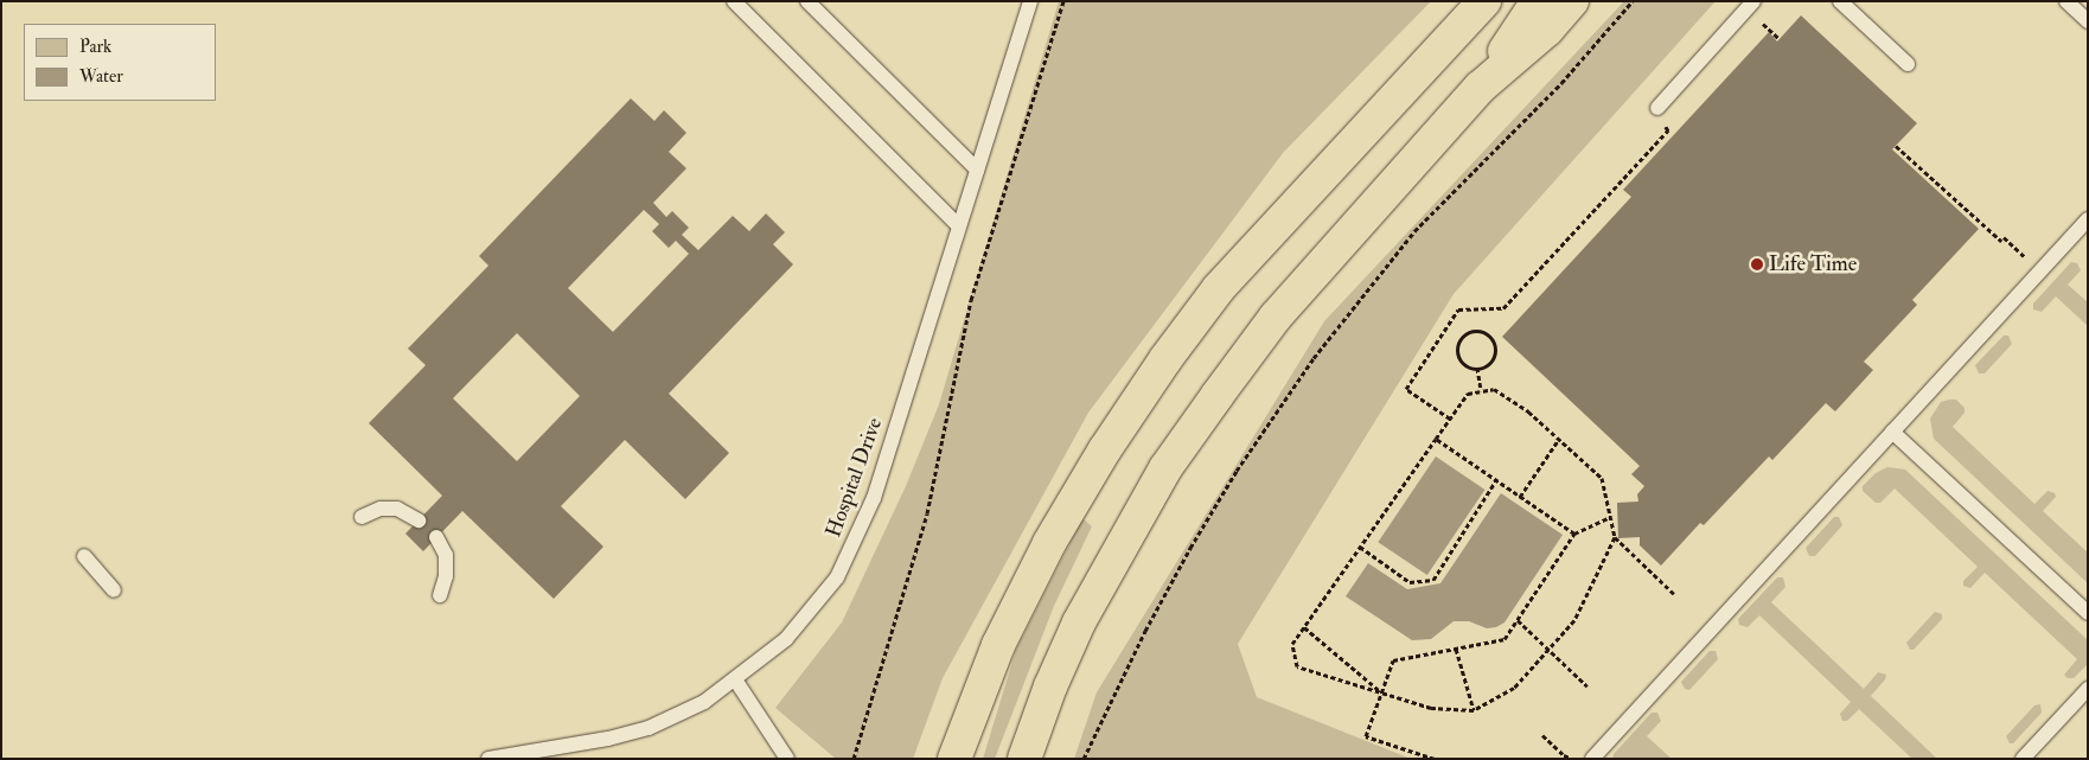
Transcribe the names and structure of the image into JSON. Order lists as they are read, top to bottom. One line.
{"streets":{"lane":["Hospital Drive"]},"places":["Life Time"],"legend":["Park","Water"]}
